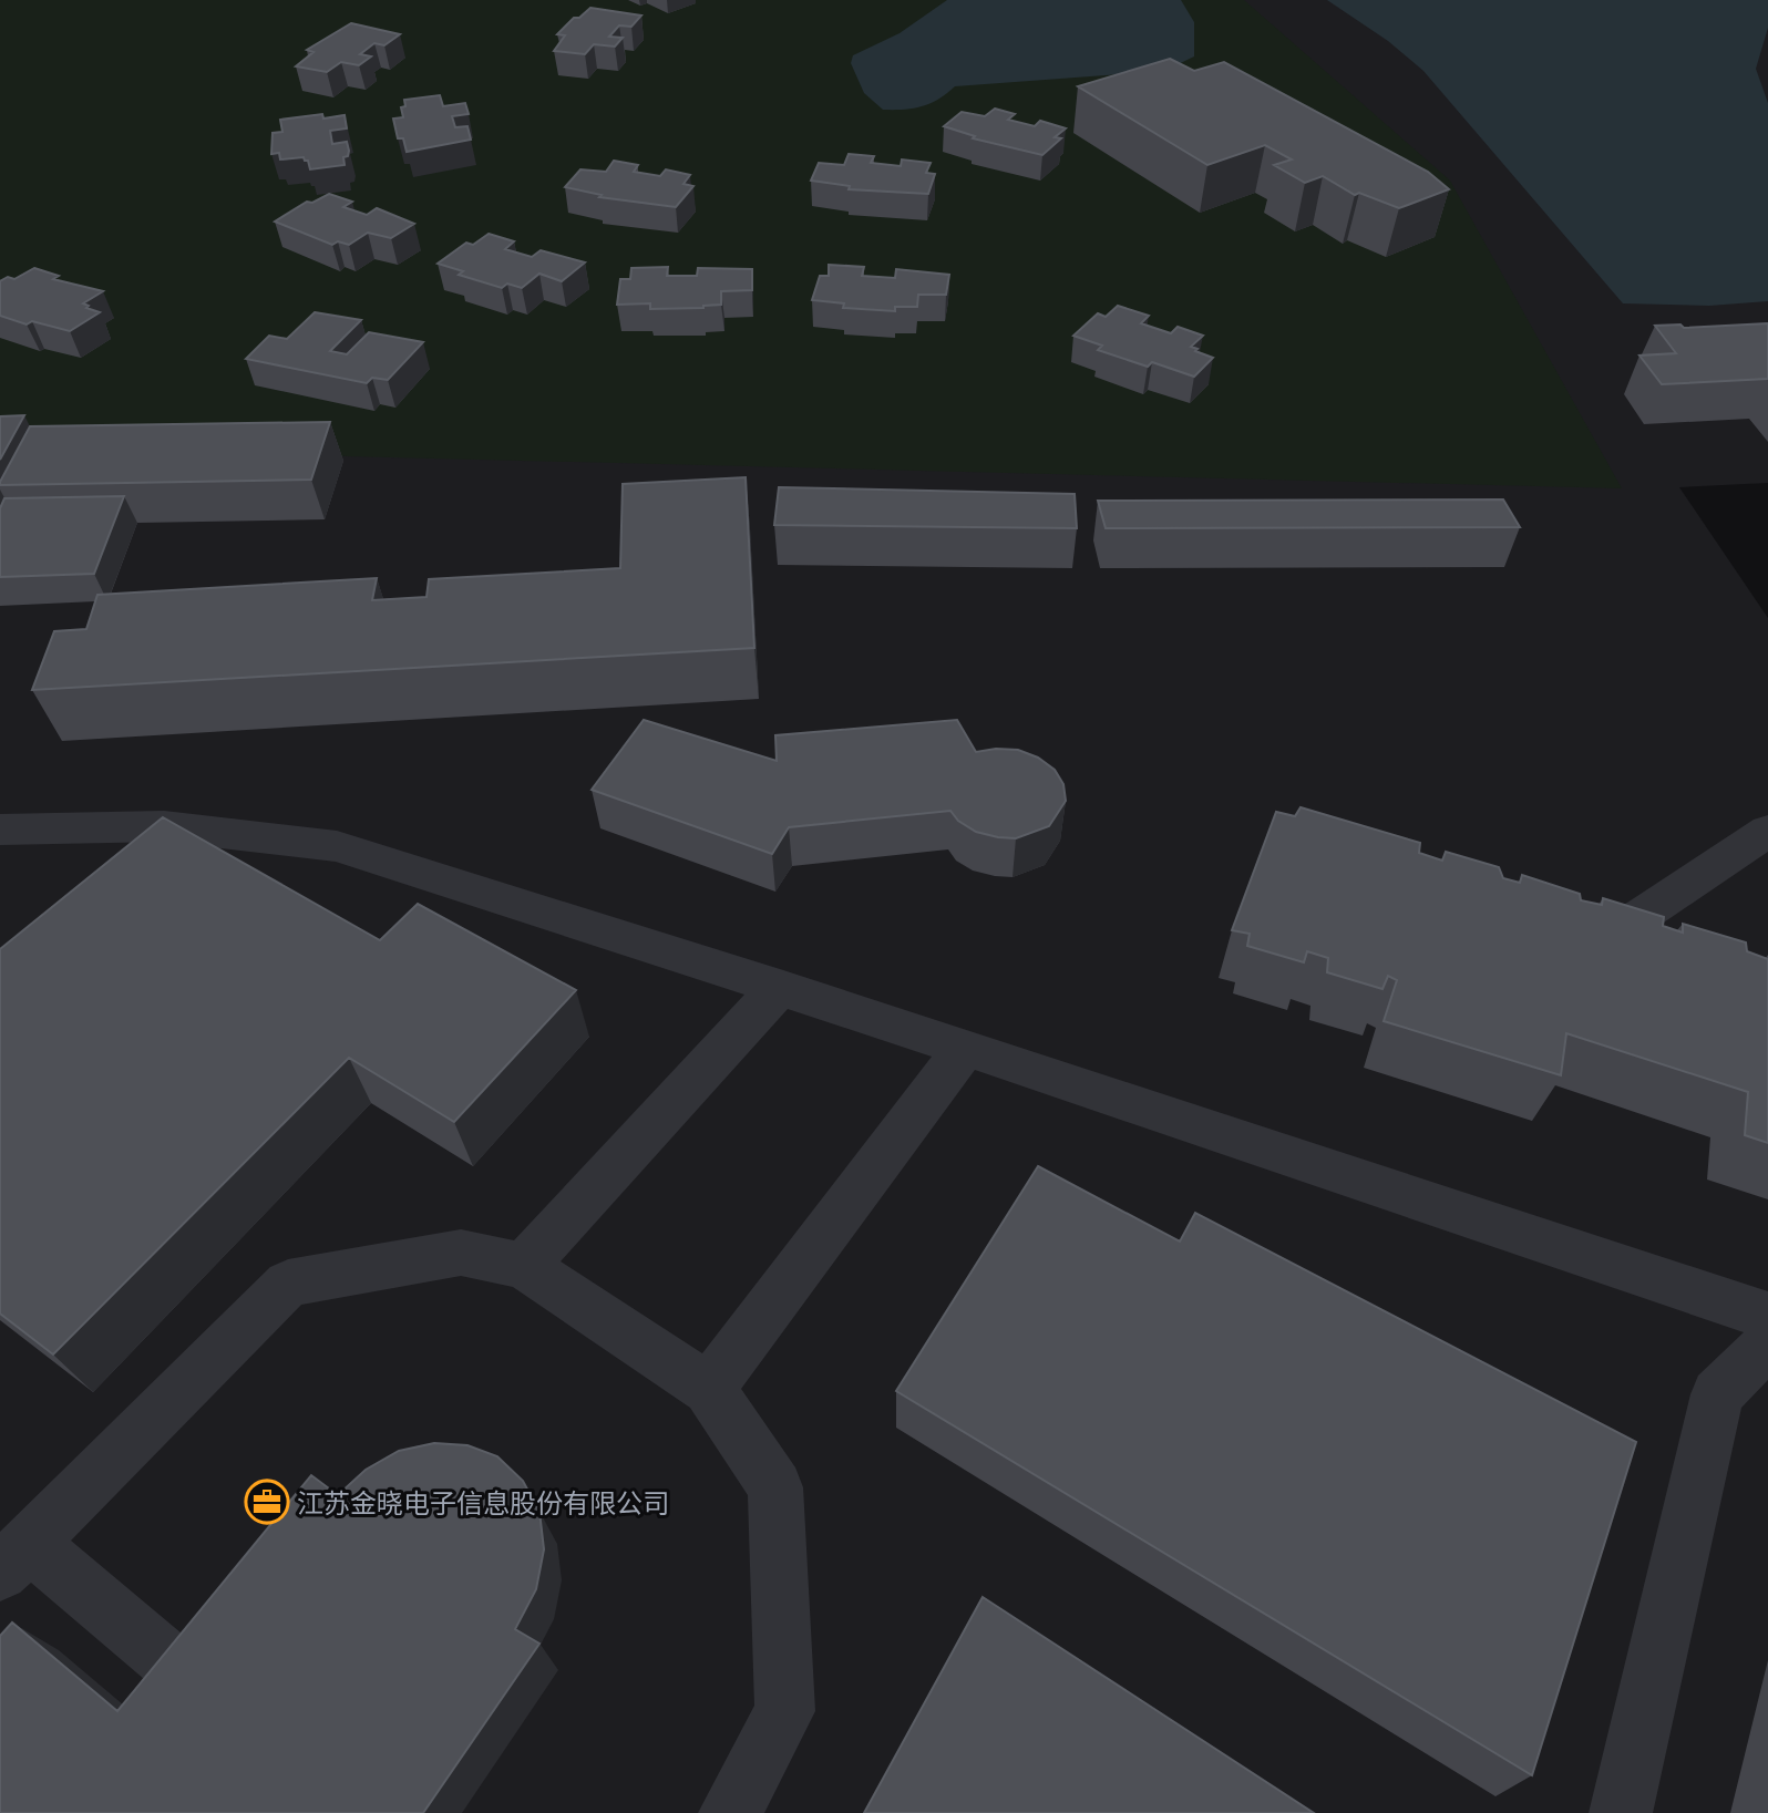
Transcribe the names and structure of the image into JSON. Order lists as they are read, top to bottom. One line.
{"places":{"office":["江苏金晓电子信息股份有限公司"]}}
